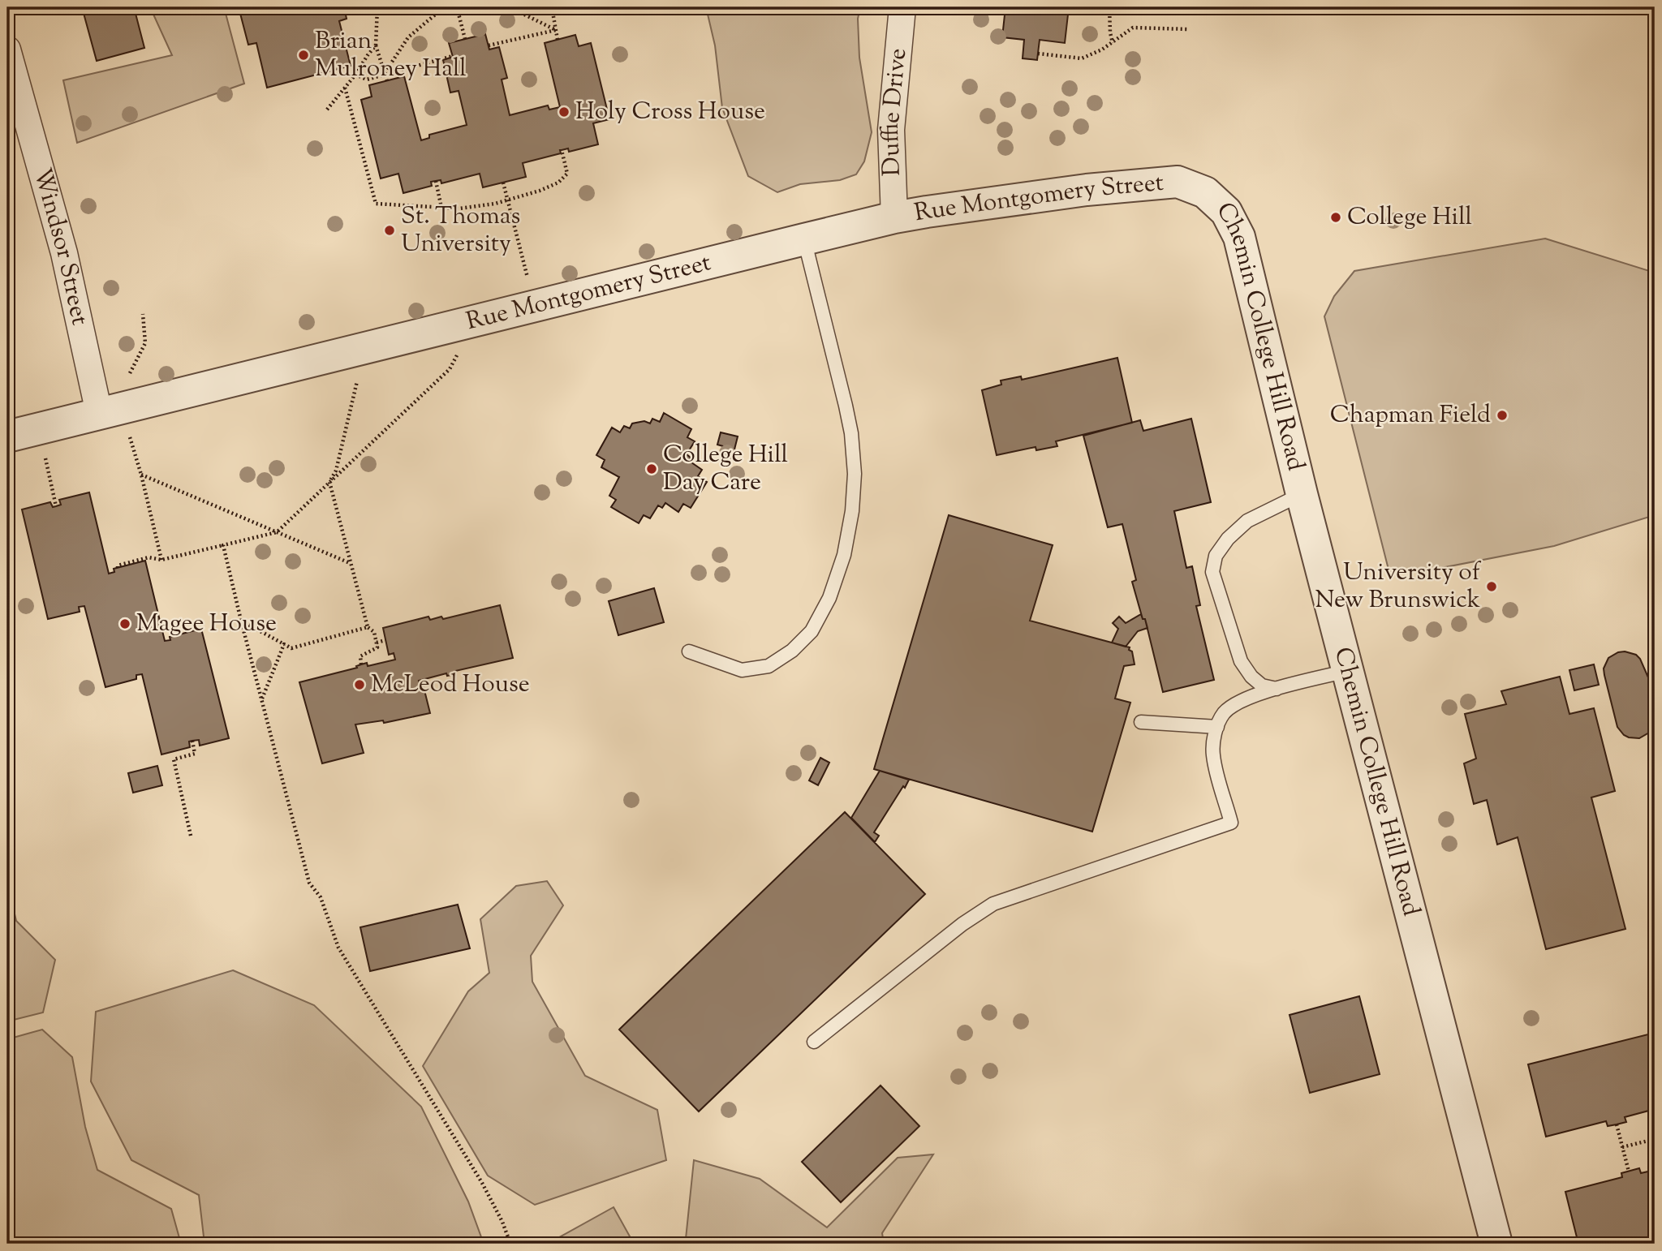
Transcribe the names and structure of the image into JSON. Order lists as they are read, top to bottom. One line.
{"streets":{"street":["Duffie Drive","Rue Montgomery Street","Windsor Street","Chemin College Hill Road"]},"crossings":[["Duffie Drive","Rue Montgomery Street"],["Rue Montgomery Street","Windsor Street"],["Rue Montgomery Street","Chemin College Hill Road"]],"places":["Brian Mulroney Hall","Holy Cross House","College Hill","St. Thomas University","Chapman Field","College Hill Day Care","University of New Brunswick","Magee House","McLeod House"]}
